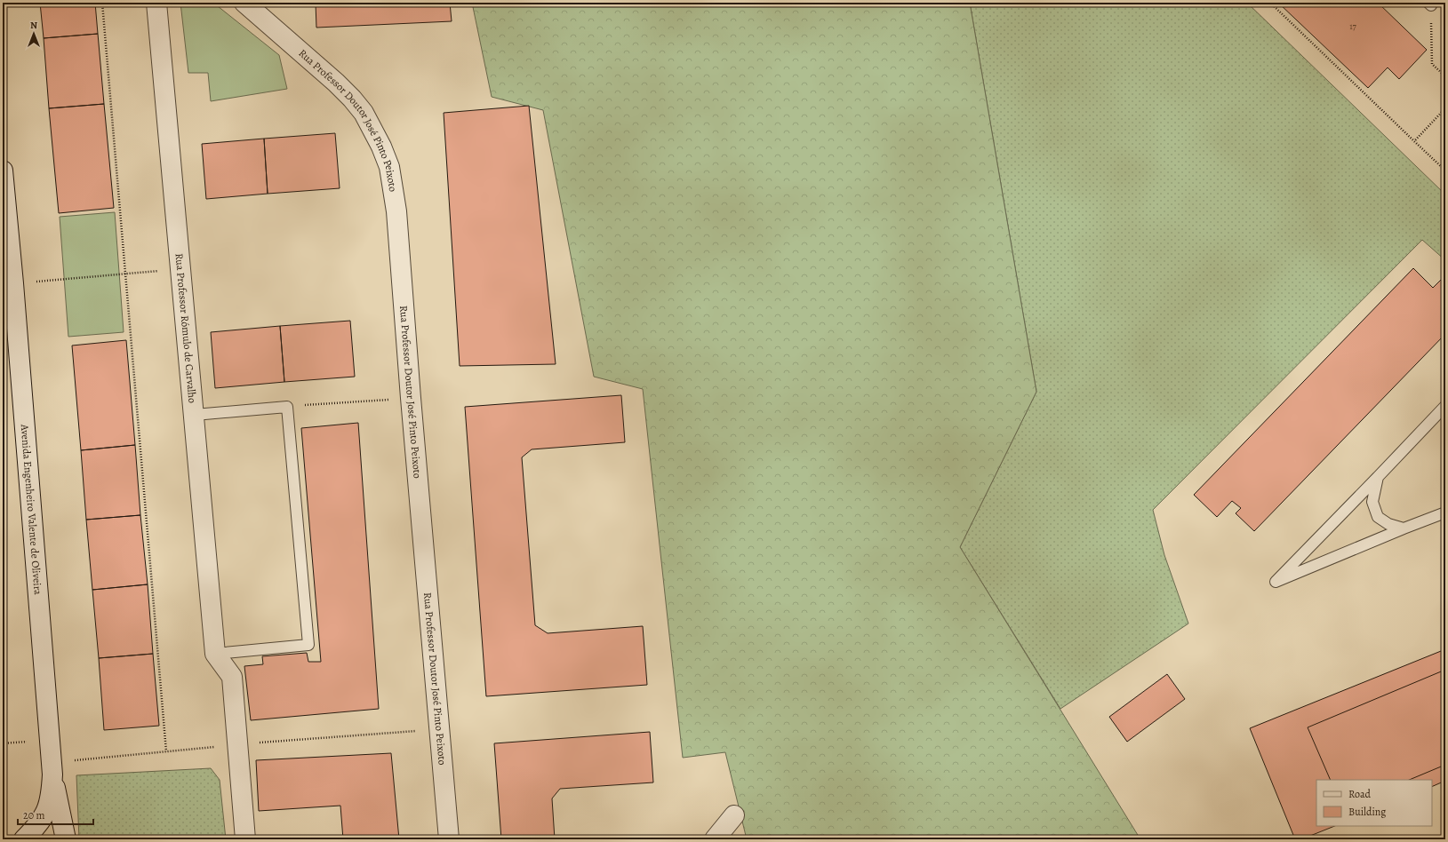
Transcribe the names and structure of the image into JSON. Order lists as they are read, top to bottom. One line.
{"streets":{"street":["Rua Professor Doutor José Pinto Peixoto","Rua Professor Rómulo de Carvalho","Avenida Engenheiro Valente de Oliveira"]},"house_numbers":["17"],"legend":["Road","Building"],"scale_bar":"20 m","north":"top"}
